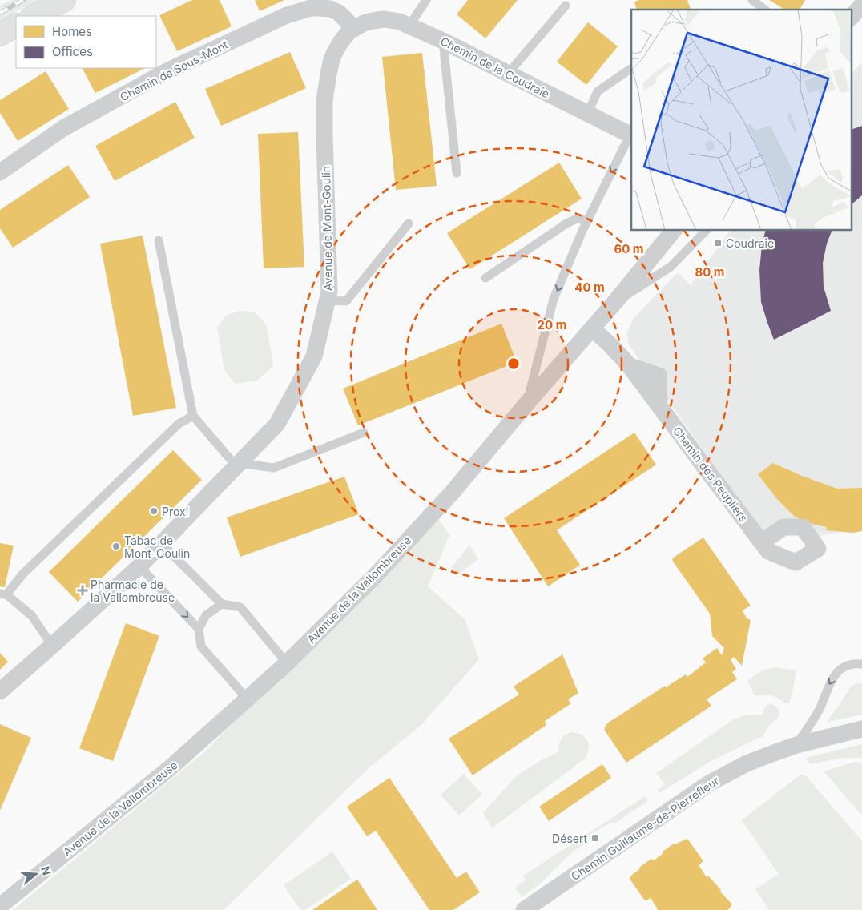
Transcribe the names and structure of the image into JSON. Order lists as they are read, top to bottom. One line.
{"streets":{"street":["Chemin de la Coudraie","Chemin de Sous-Mont","Avenue de Mont-Goulin","Chemin des Peupliers","Avenue de la Vallombreuse","Chemin Guillaume-de-Pierrefleur"]},"crossings":[["Chemin de la Coudraie","Chemin de Sous-Mont"],["Chemin de la Coudraie","Avenue de Mont-Goulin"],["Chemin de Sous-Mont","Avenue de Mont-Goulin"],["Chemin des Peupliers","Avenue de la Vallombreuse"]],"places":{"transit":["Coudraie","Désert"],"other":["Proxi","Tabac de Mont-Goulin"],"health":["Pharmacie de la Vallombreuse"]},"legend":["Homes","Offices"],"north":"right","rings":["60 m","80 m","40 m","20 m"]}
